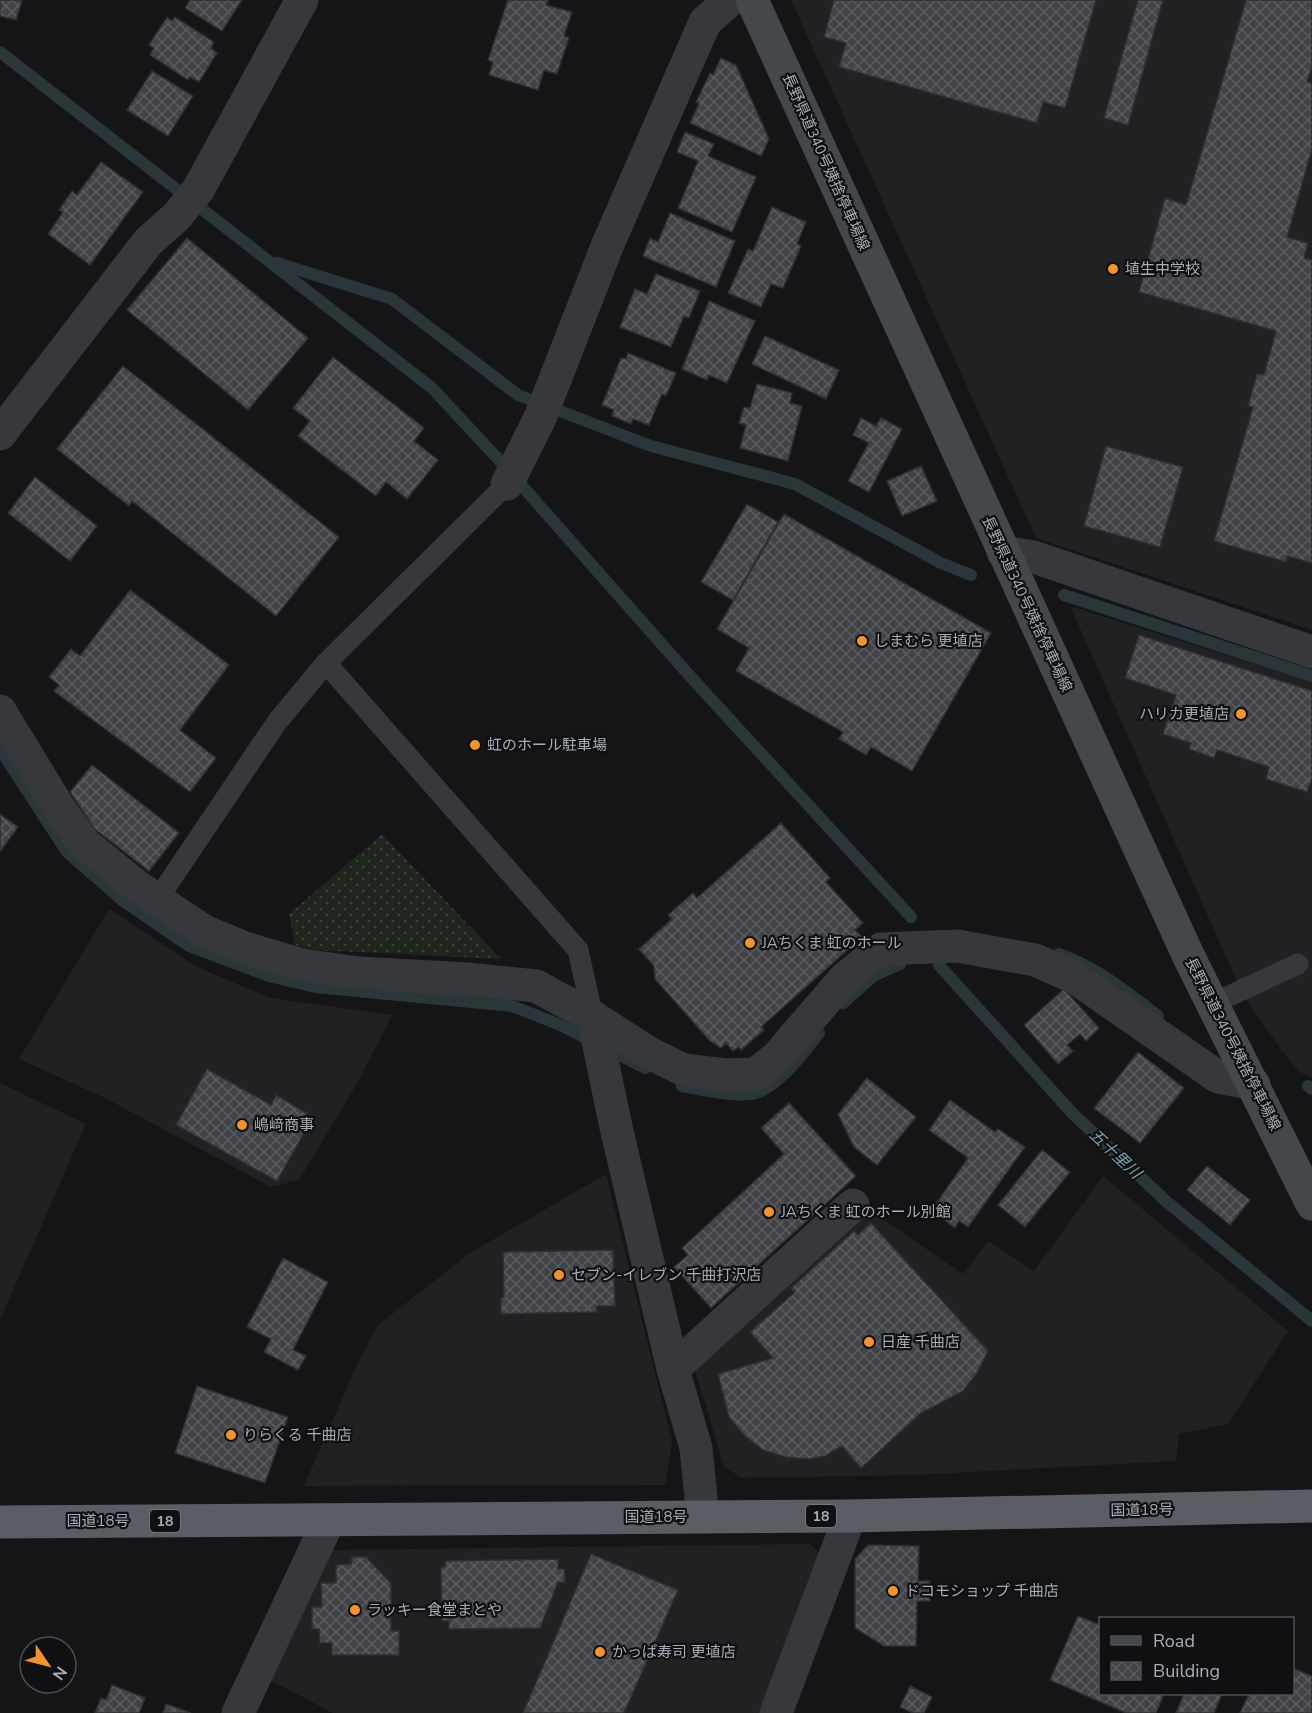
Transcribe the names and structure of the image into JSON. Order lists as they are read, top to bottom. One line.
{"streets":{"highway":["国道18号","18"],"main road":["長野県道340号姨捨停車場線"]},"water":["五十里川"],"places":["埴生中学校","しまむら 更埴店","ハリカ更埴店","虹のホール駐車場","JAちくま 虹のホール","嶋﨑商事","JAちくま 虹のホール別館","セブン-イレブン 千曲打沢店","日産 千曲店","りらくる 千曲店","ドコモショップ 千曲店","ラッキー食堂まとや","かっぱ寿司 更埴店"],"legend":["Road","Building"],"north":"bottom right"}
